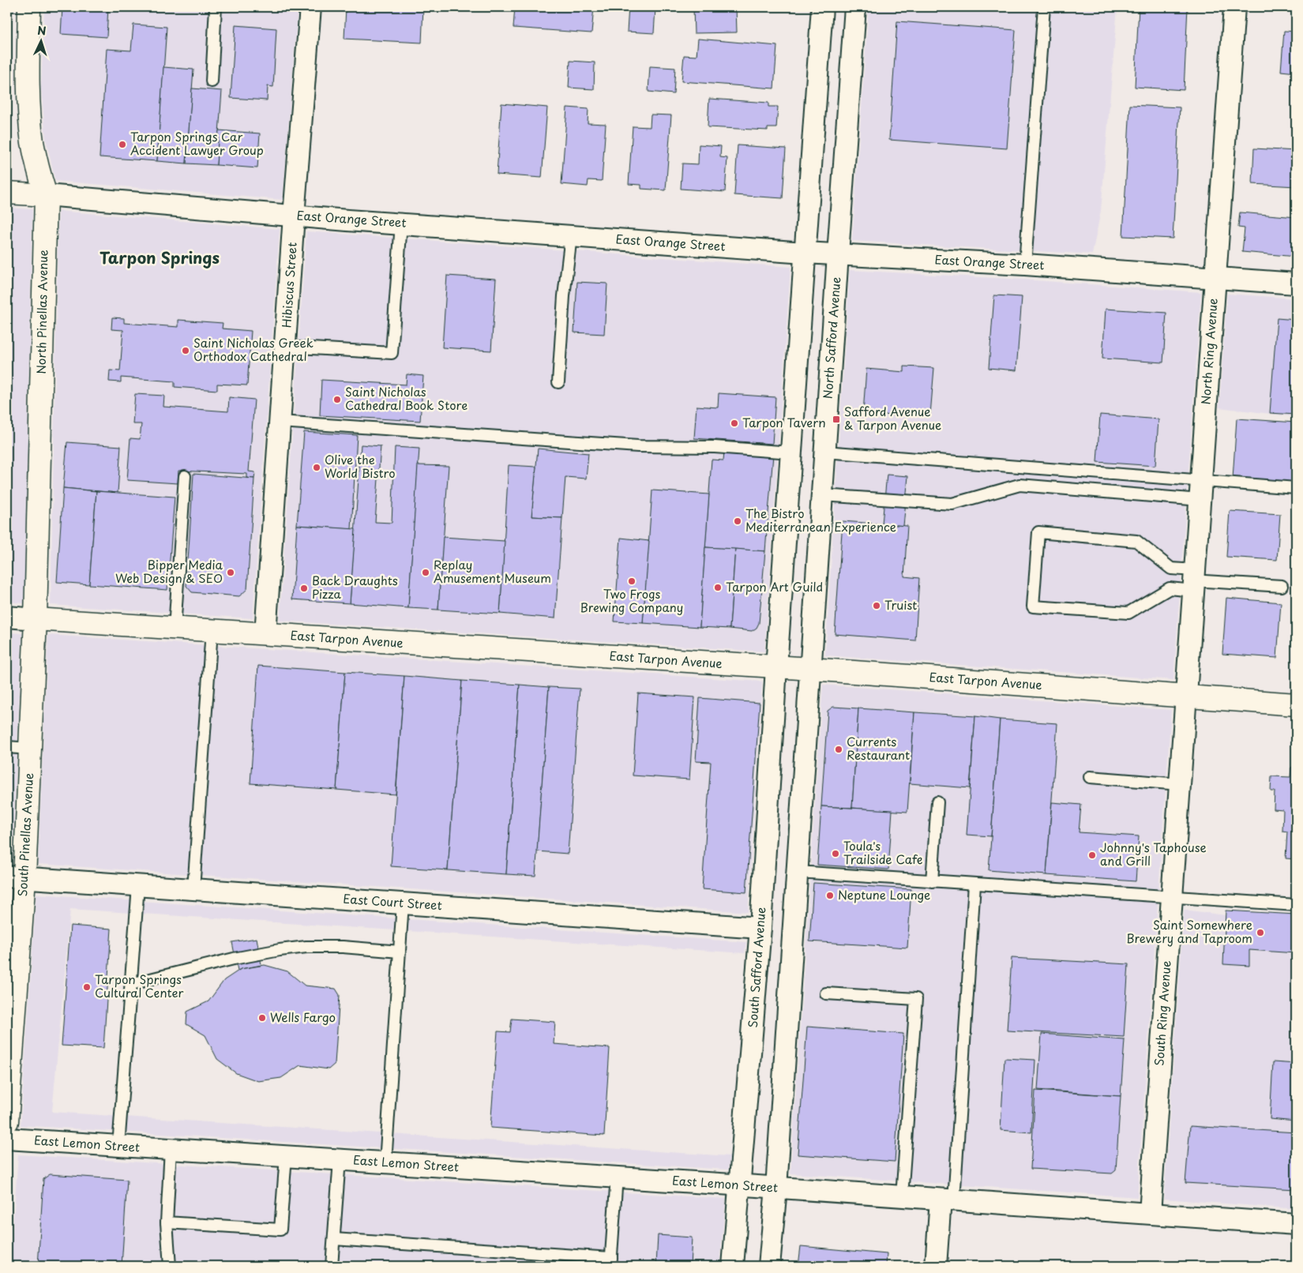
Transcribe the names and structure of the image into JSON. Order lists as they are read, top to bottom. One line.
{"streets":{"main road":["North Pinellas Avenue","East Tarpon Avenue","South Pinellas Avenue"],"street":["East Orange Street","Hibiscus Street","North Safford Avenue","North Ring Avenue","East Court Street","South Safford Avenue","South Ring Avenue","East Lemon Street"]},"crossings":[["East Orange Street","Hibiscus Street"],["East Orange Street","North Pinellas Avenue"],["East Orange Street","North Safford Avenue"],["East Orange Street","North Ring Avenue"],["Hibiscus Street","East Tarpon Avenue"],["North Pinellas Avenue","East Tarpon Avenue"],["North Pinellas Avenue","South Pinellas Avenue"],["North Safford Avenue","East Tarpon Avenue"],["North Ring Avenue","East Tarpon Avenue"],["North Ring Avenue","South Ring Avenue"],["East Tarpon Avenue","South Pinellas Avenue"],["East Tarpon Avenue","South Safford Avenue"],["East Tarpon Avenue","South Ring Avenue"],["South Pinellas Avenue","East Court Street"],["East Court Street","South Safford Avenue"],["South Safford Avenue","East Lemon Street"],["South Ring Avenue","East Lemon Street"]],"districts":["Tarpon Springs"],"places":{"other":["Tarpon Springs Car Accident Lawyer Group","Saint Nicholas Greek Orthodox Cathedral","Saint Nicholas Cathedral Book Store","Tarpon Tavern","Olive the World Bistro","The Bistro Mediterranean Experience","Bipper Media Web Design & SEO","Replay Amusement Museum","Two Frogs Brewing Company","Tarpon Art Guild","Back Draughts Pizza","Truist","Currents Restaurant","Toula's Trailside Cafe","Johnny's Taphouse and Grill","Neptune Lounge","Saint Somewhere Brewery and Taproom","Tarpon Springs Cultural Center","Wells Fargo"],"transit":["Safford Avenue & Tarpon Avenue"]},"north":"top"}
